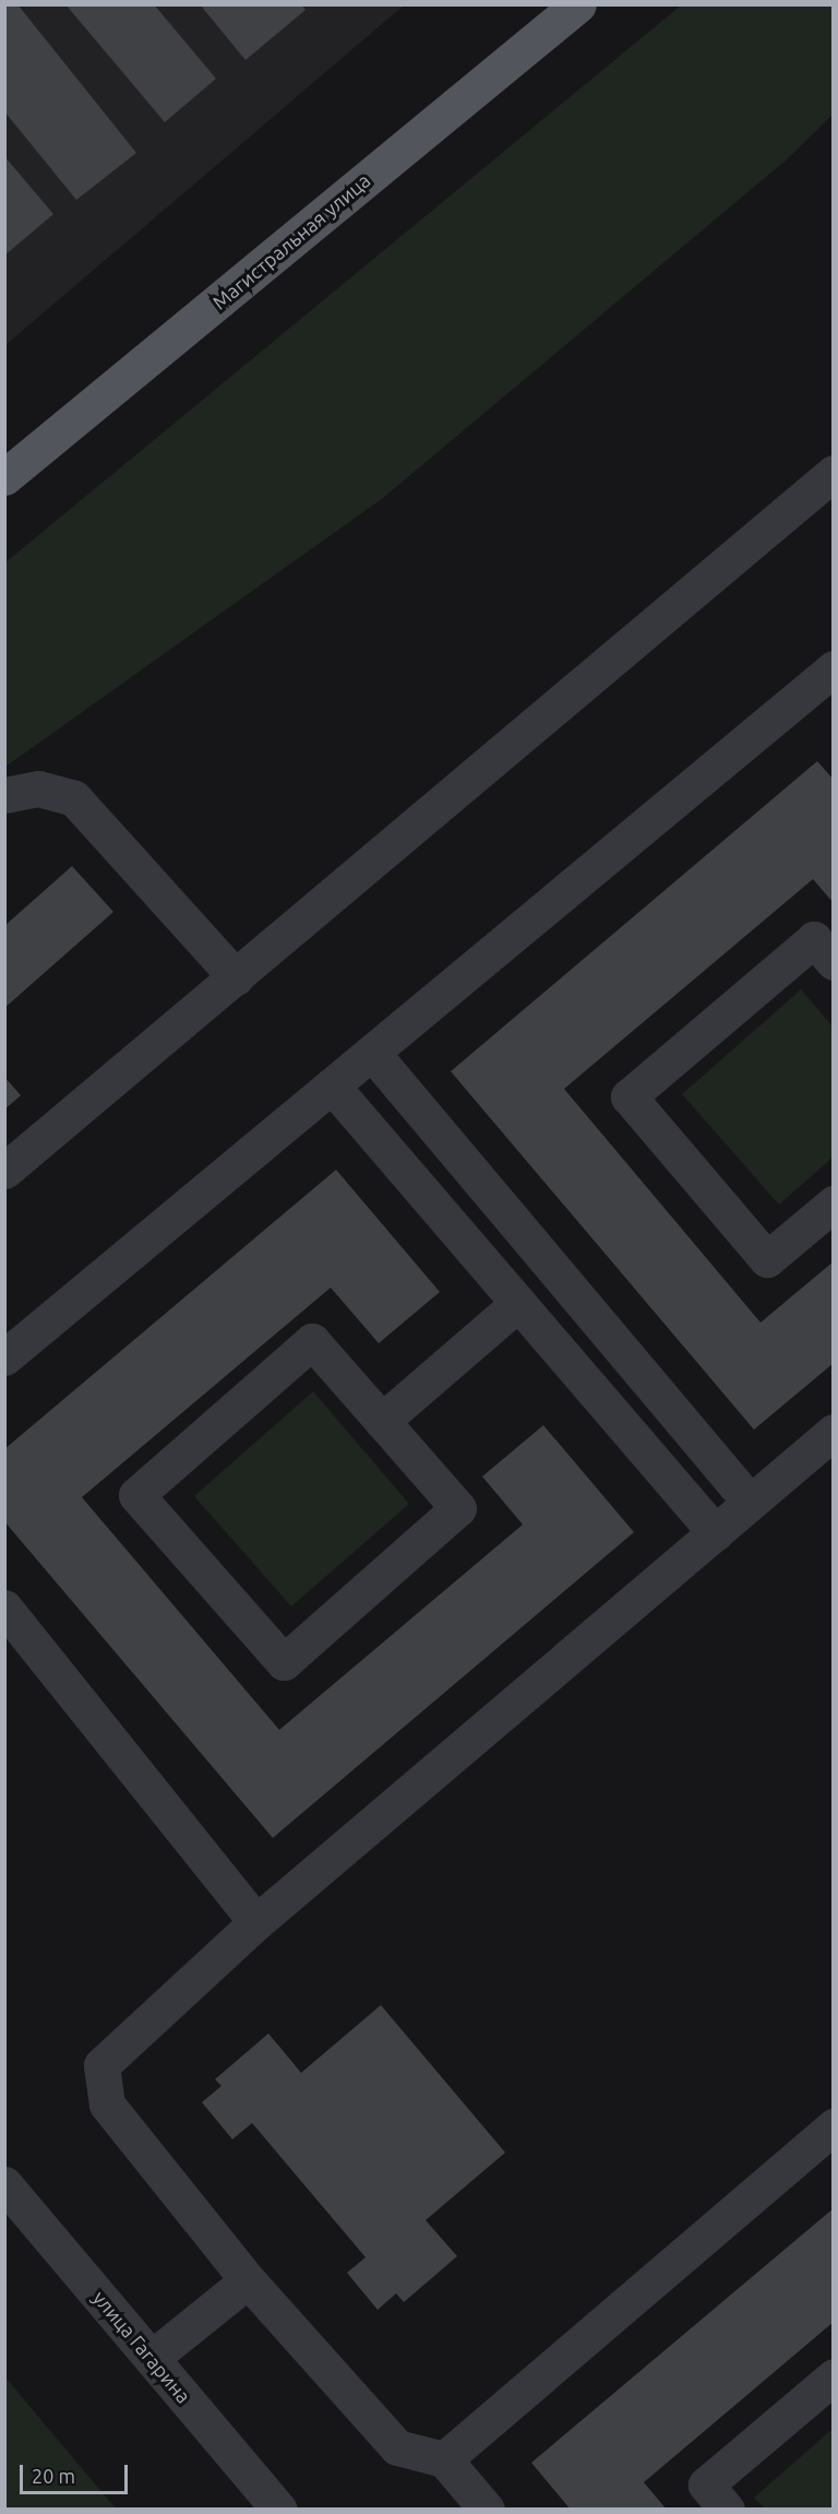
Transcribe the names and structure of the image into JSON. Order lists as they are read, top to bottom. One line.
{"streets":{"main road":["Магистральная улица"],"street":["улица Гагарина"]},"scale_bar":"20 m"}
